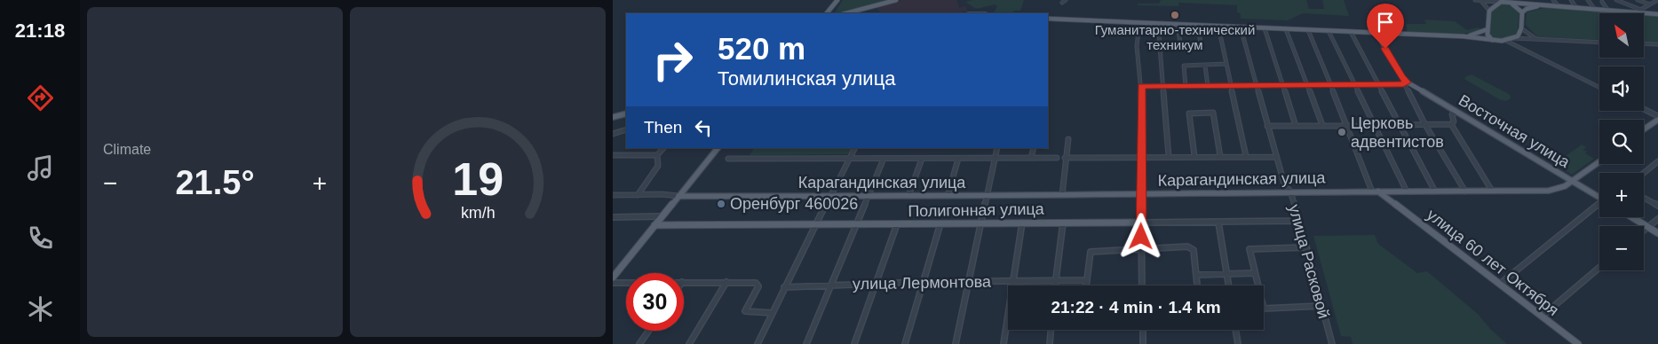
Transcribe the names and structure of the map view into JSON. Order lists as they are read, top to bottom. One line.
{"streets":{"main road":["Восточная улица","Карагандинская улица","Полигонная улица","улица 60 лет Октября"],"street":["улица Расковой","улица Лермонтова"]},"crossings":[["Восточная улица","Карагандинская улица"],["Карагандинская улица","улица Расковой"],["Карагандинская улица","улица 60 лет Октября"],["Полигонная улица","улица Расковой"]],"places":["Гуманитарно-технический техникум","Церковь адвентистов","Оренбург 460026"],"north":"top left","page":{"tabs":"21:18","tile":"Climate","map_buttons":["+","−"],"turn":["520 m","Томилинская улица"],"then":"Then","heat":["−","21.5°","+"],"limit":"30","trip":"21:22 · 4 min · 1.4 km","gauge":["19","km/h"]}}
